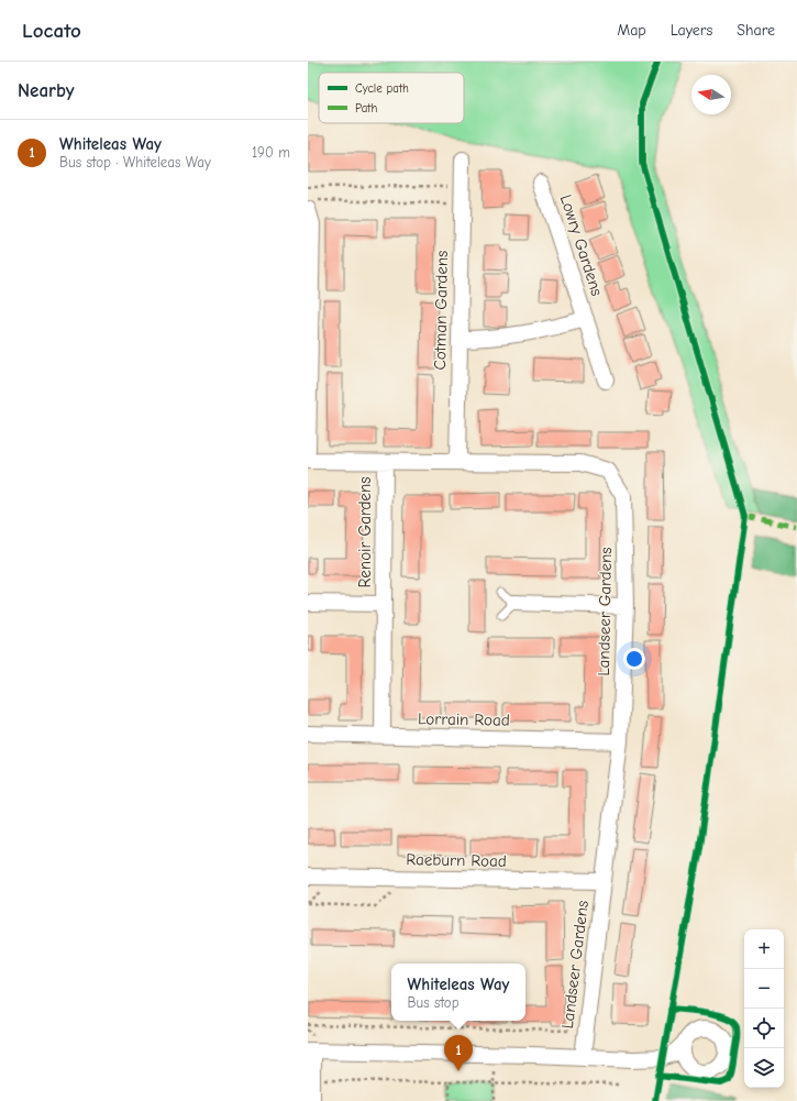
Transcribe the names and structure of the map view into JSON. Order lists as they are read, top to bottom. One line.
{"streets":{"street":["Lowry Gardens","Cotman Gardens","Renoir Gardens","Landseer Gardens","Lorrain Road","Raeburn Road"]},"crossings":[["Lowry Gardens","Cotman Gardens"],["Cotman Gardens","Landseer Gardens"],["Renoir Gardens","Landseer Gardens"],["Renoir Gardens","Lorrain Road"],["Landseer Gardens","Lorrain Road"],["Landseer Gardens","Raeburn Road"]],"legend":["Cycle path","Path"],"north":"left","page":{"header":"Locato","nav":["Map","Layers","Share"],"heading":"Nearby","list":[{"mark":"1","name":"Whiteleas Way","note":"Bus stop · Whiteleas Way","value":"190 m"}],"map_buttons":["+","−"],"popup":["Whiteleas Way","Bus stop"],"pins":"1"}}
